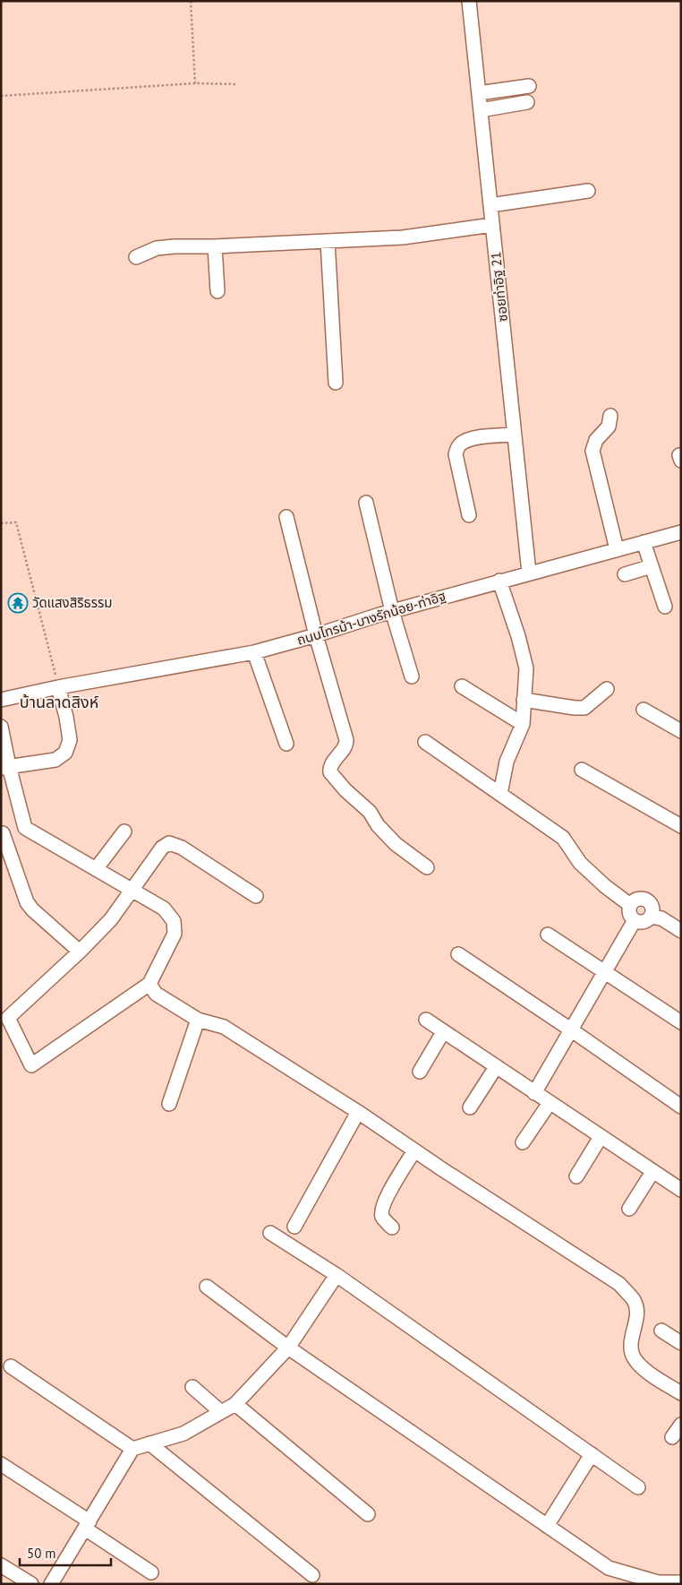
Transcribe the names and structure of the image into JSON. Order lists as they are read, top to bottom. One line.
{"streets":{"street":["ซอยท่าอิฐ 21","ถนนไทรม้า-บางรักน้อย-ท่าอิฐ"]},"crossings":[["ซอยท่าอิฐ 21","ถนนไทรม้า-บางรักน้อย-ท่าอิฐ"]],"districts":["บ้านลาดสิงห์"],"places":{"temple":["วัดแสงสิริธรรม"]},"scale_bar":"50 m"}
